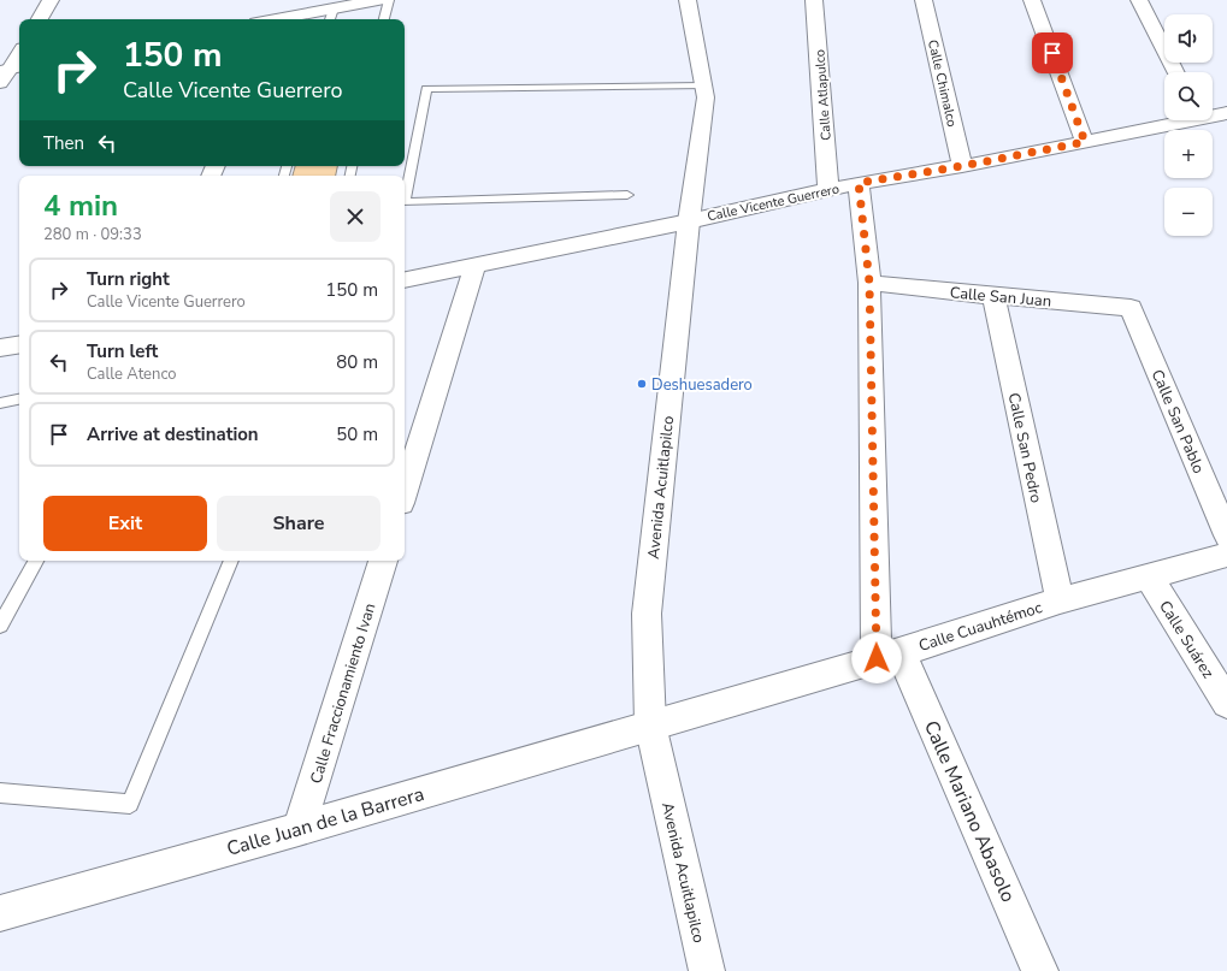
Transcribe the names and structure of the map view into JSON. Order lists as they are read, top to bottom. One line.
{"streets":{"street":["Calle Chimalco","Calle Atlapulco","Calle Vicente Guerrero","Calle San Juan","Calle San Pablo","Calle San Pedro","Avenida Acuitlapilco","Calle Cuauhtémoc","Calle Suárez","Calle Fraccionamiento Ivan","Calle Mariano Abasolo","Calle Juan de la Barrera"]},"crossings":[["Calle Chimalco","Calle Vicente Guerrero"],["Calle Atlapulco","Calle Vicente Guerrero"],["Calle Vicente Guerrero","Avenida Acuitlapilco"],["Calle Vicente Guerrero","Calle Mariano Abasolo"],["Calle San Juan","Calle San Pablo"],["Calle San Juan","Calle San Pedro"],["Calle San Juan","Calle Mariano Abasolo"],["Calle San Pedro","Calle Cuauhtémoc"],["Avenida Acuitlapilco","Calle Cuauhtémoc"],["Avenida Acuitlapilco","Calle Juan de la Barrera"],["Calle Cuauhtémoc","Calle Suárez"],["Calle Cuauhtémoc","Calle Mariano Abasolo"],["Calle Cuauhtémoc","Calle Juan de la Barrera"],["Calle Fraccionamiento Ivan","Calle Juan de la Barrera"]],"places":["Deshuesadero"],"page":{"map_buttons":["+","−"],"turn":["150 m","Calle Vicente Guerrero"],"then":"Then","heading":["4 min","280 m · 09:33"],"list":[{"name":"Turn right","note":"Calle Vicente Guerrero","value":"150 m"},{"name":"Turn left","note":"Calle Atenco","value":"80 m"},{"name":"Arrive at destination","value":"50 m"}],"buttons":["Exit","Share"]}}
